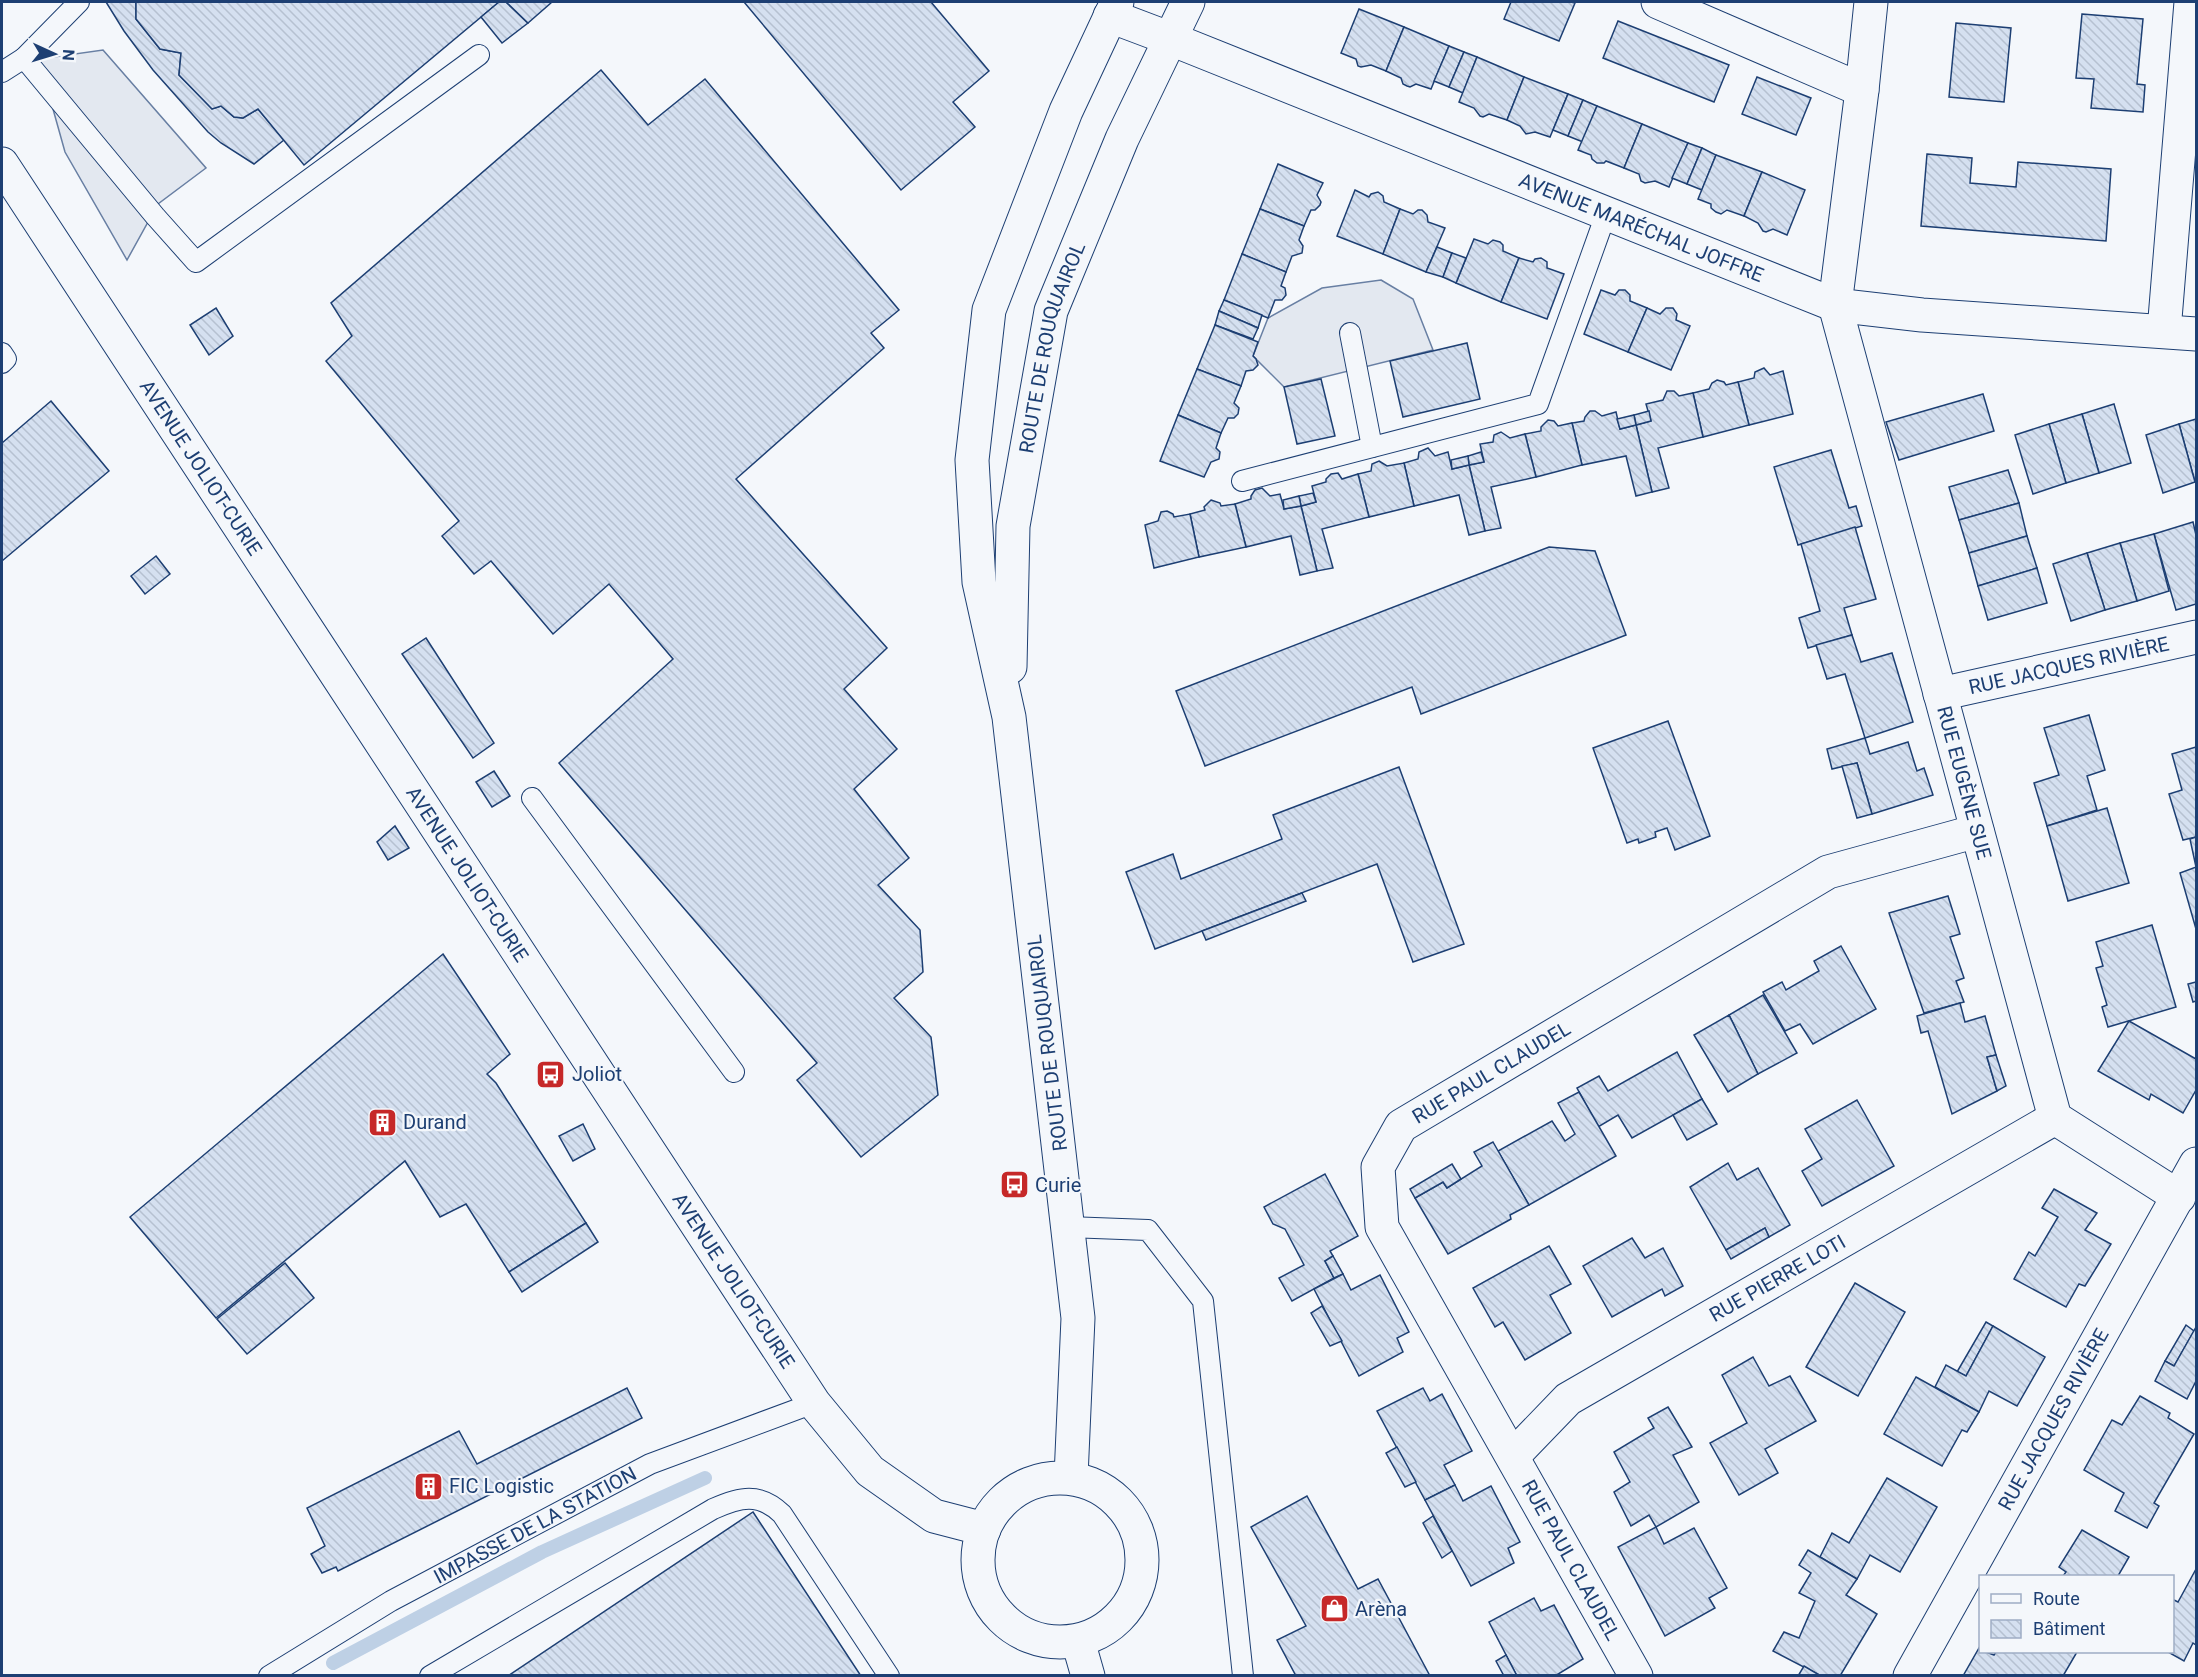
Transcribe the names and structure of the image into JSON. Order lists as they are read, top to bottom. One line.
{"streets":{"street":["AVENUE MARÉCHAL JOFFRE","ROUTE DE ROUQUAIROL","AVENUE JOLIOT-CURIE","RUE JACQUES RIVIÈRE","RUE EUGÈNE SUE","RUE PAUL CLAUDEL","RUE PIERRE LOTI"],"lane":["IMPASSE DE LA STATION"]},"crossings":[["AVENUE MARÉCHAL JOFFRE","ROUTE DE ROUQUAIROL"],["AVENUE MARÉCHAL JOFFRE","RUE EUGÈNE SUE"],["ROUTE DE ROUQUAIROL","AVENUE JOLIOT-CURIE"],["AVENUE JOLIOT-CURIE","IMPASSE DE LA STATION"],["RUE JACQUES RIVIÈRE","RUE EUGÈNE SUE"],["RUE EUGÈNE SUE","RUE PAUL CLAUDEL"],["RUE EUGÈNE SUE","RUE PIERRE LOTI"],["RUE PAUL CLAUDEL","RUE PIERRE LOTI"]],"places":{"bus stop":["Joliot","Curie"],"building":["Durand","FIC Logistic"],"shop":["Arèna"]},"legend":["Route","Bâtiment"],"north":"right"}
